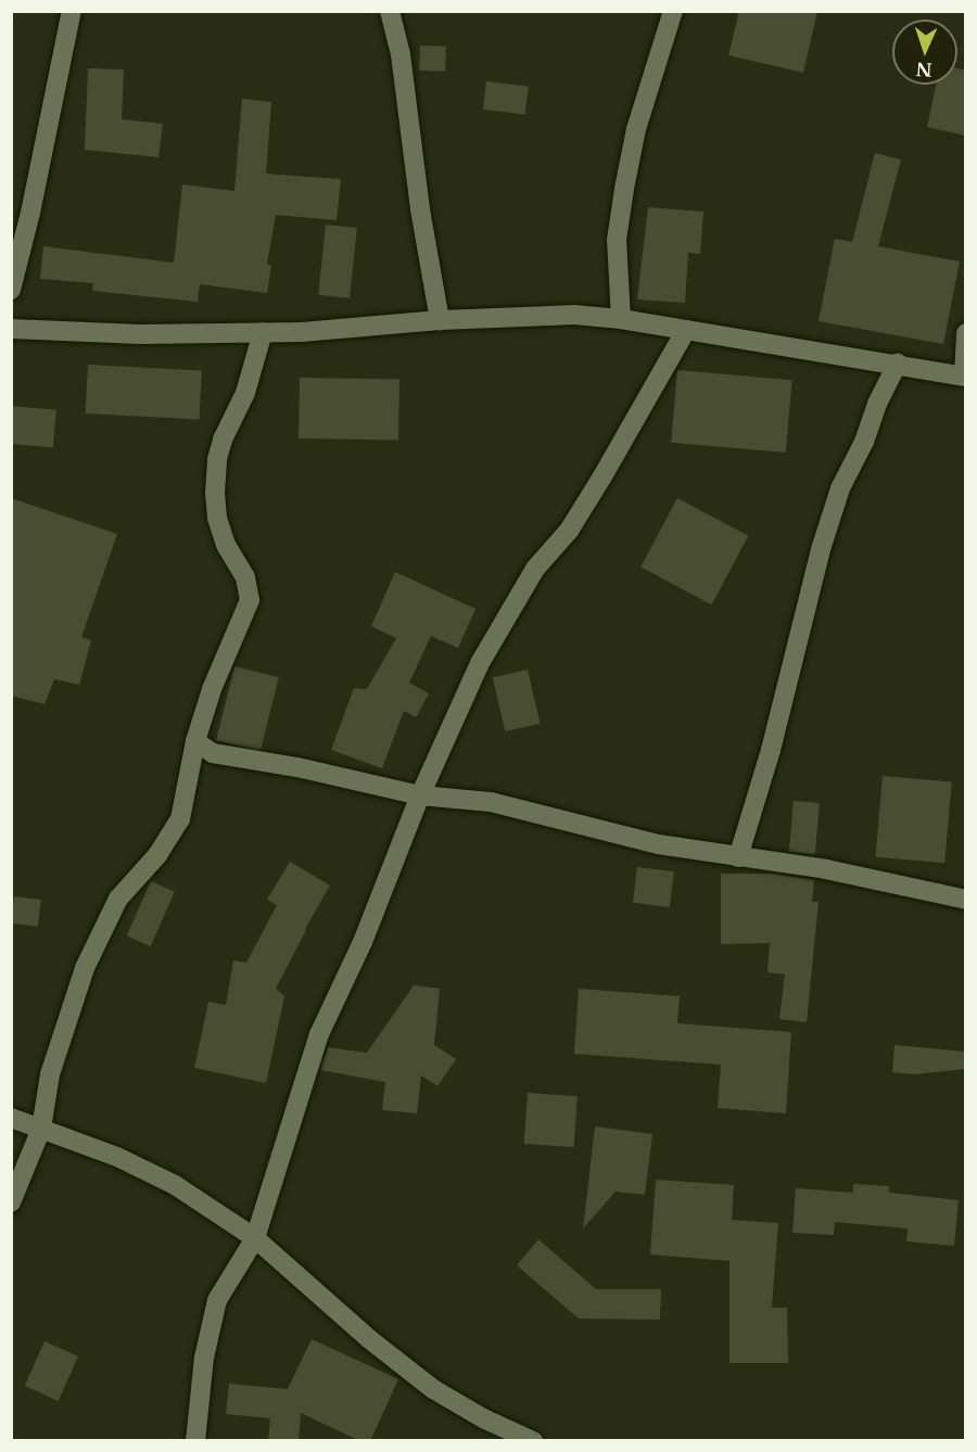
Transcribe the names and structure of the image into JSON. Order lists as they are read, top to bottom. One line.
{"north":"bottom"}
